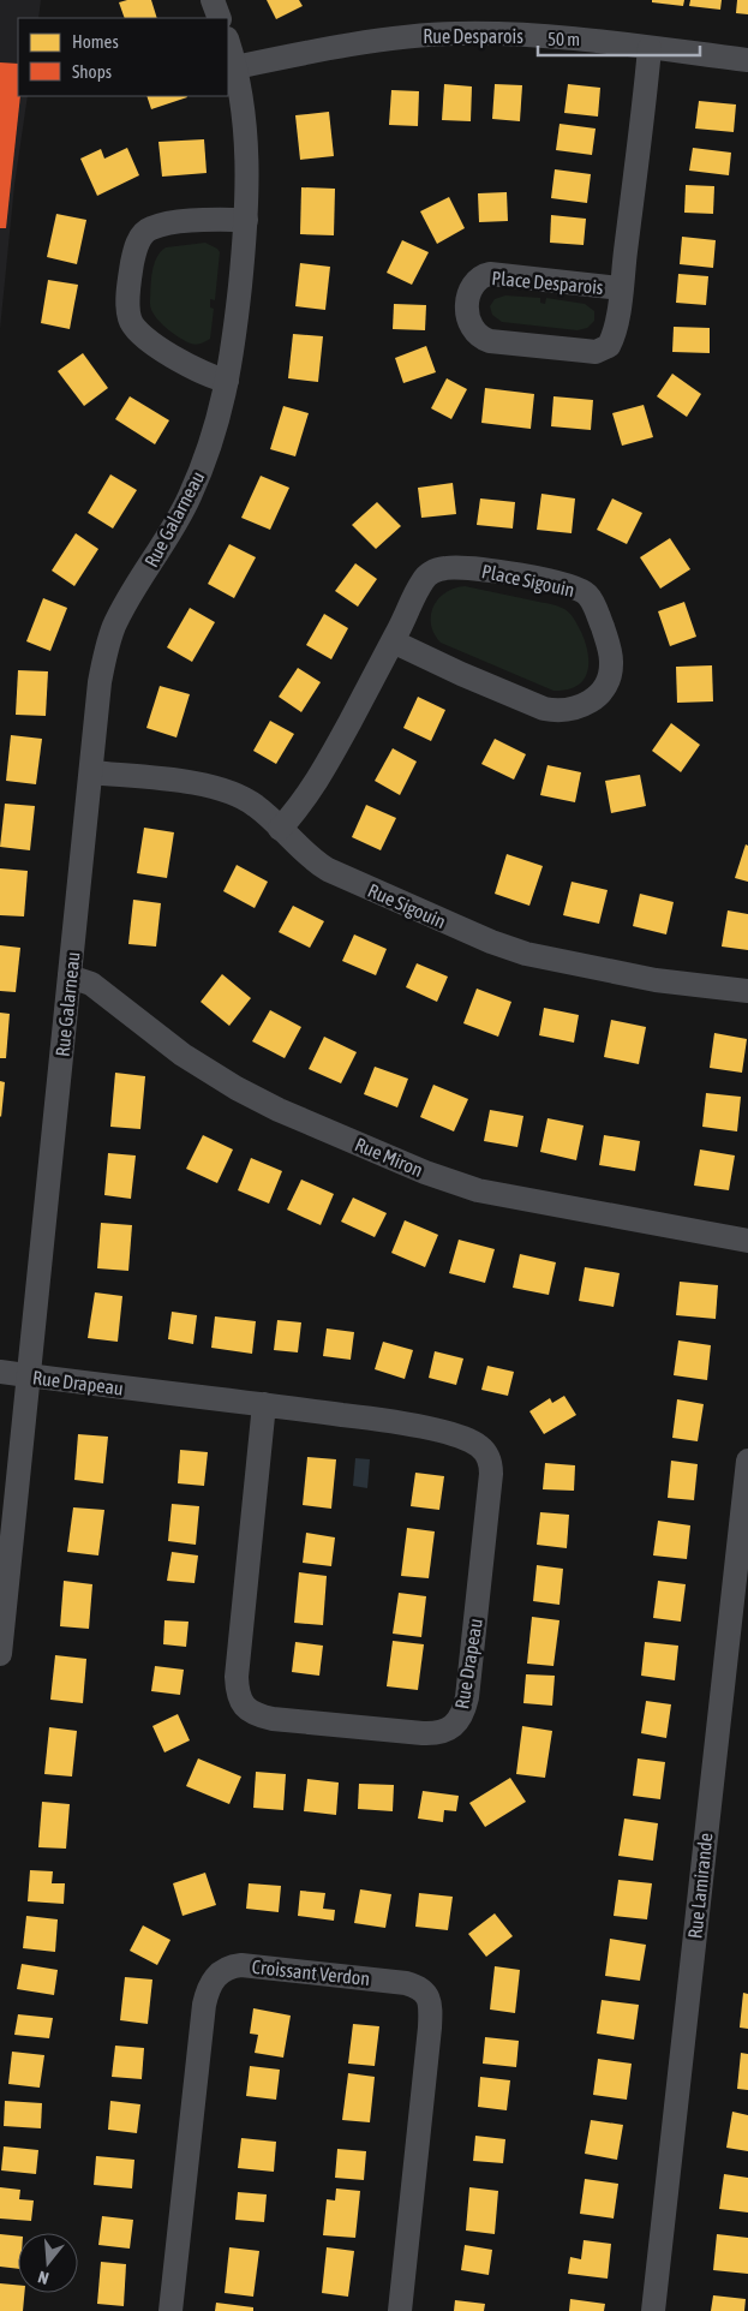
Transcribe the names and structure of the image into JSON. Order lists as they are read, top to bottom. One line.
{"streets":{"street":["Rue Desparois","Place Desparois","Rue Galarneau","Place Sigouin","Rue Sigouin","Rue Miron","Rue Drapeau","Rue Lamirande","Croissant Verdon"]},"crossings":[["Rue Desparois","Place Desparois"],["Rue Desparois","Rue Galarneau"],["Rue Galarneau","Rue Sigouin"],["Rue Galarneau","Rue Miron"],["Rue Galarneau","Rue Drapeau"],["Place Sigouin","Rue Sigouin"]],"legend":["Homes","Shops"],"scale_bar":"50 m","north":"bottom"}
